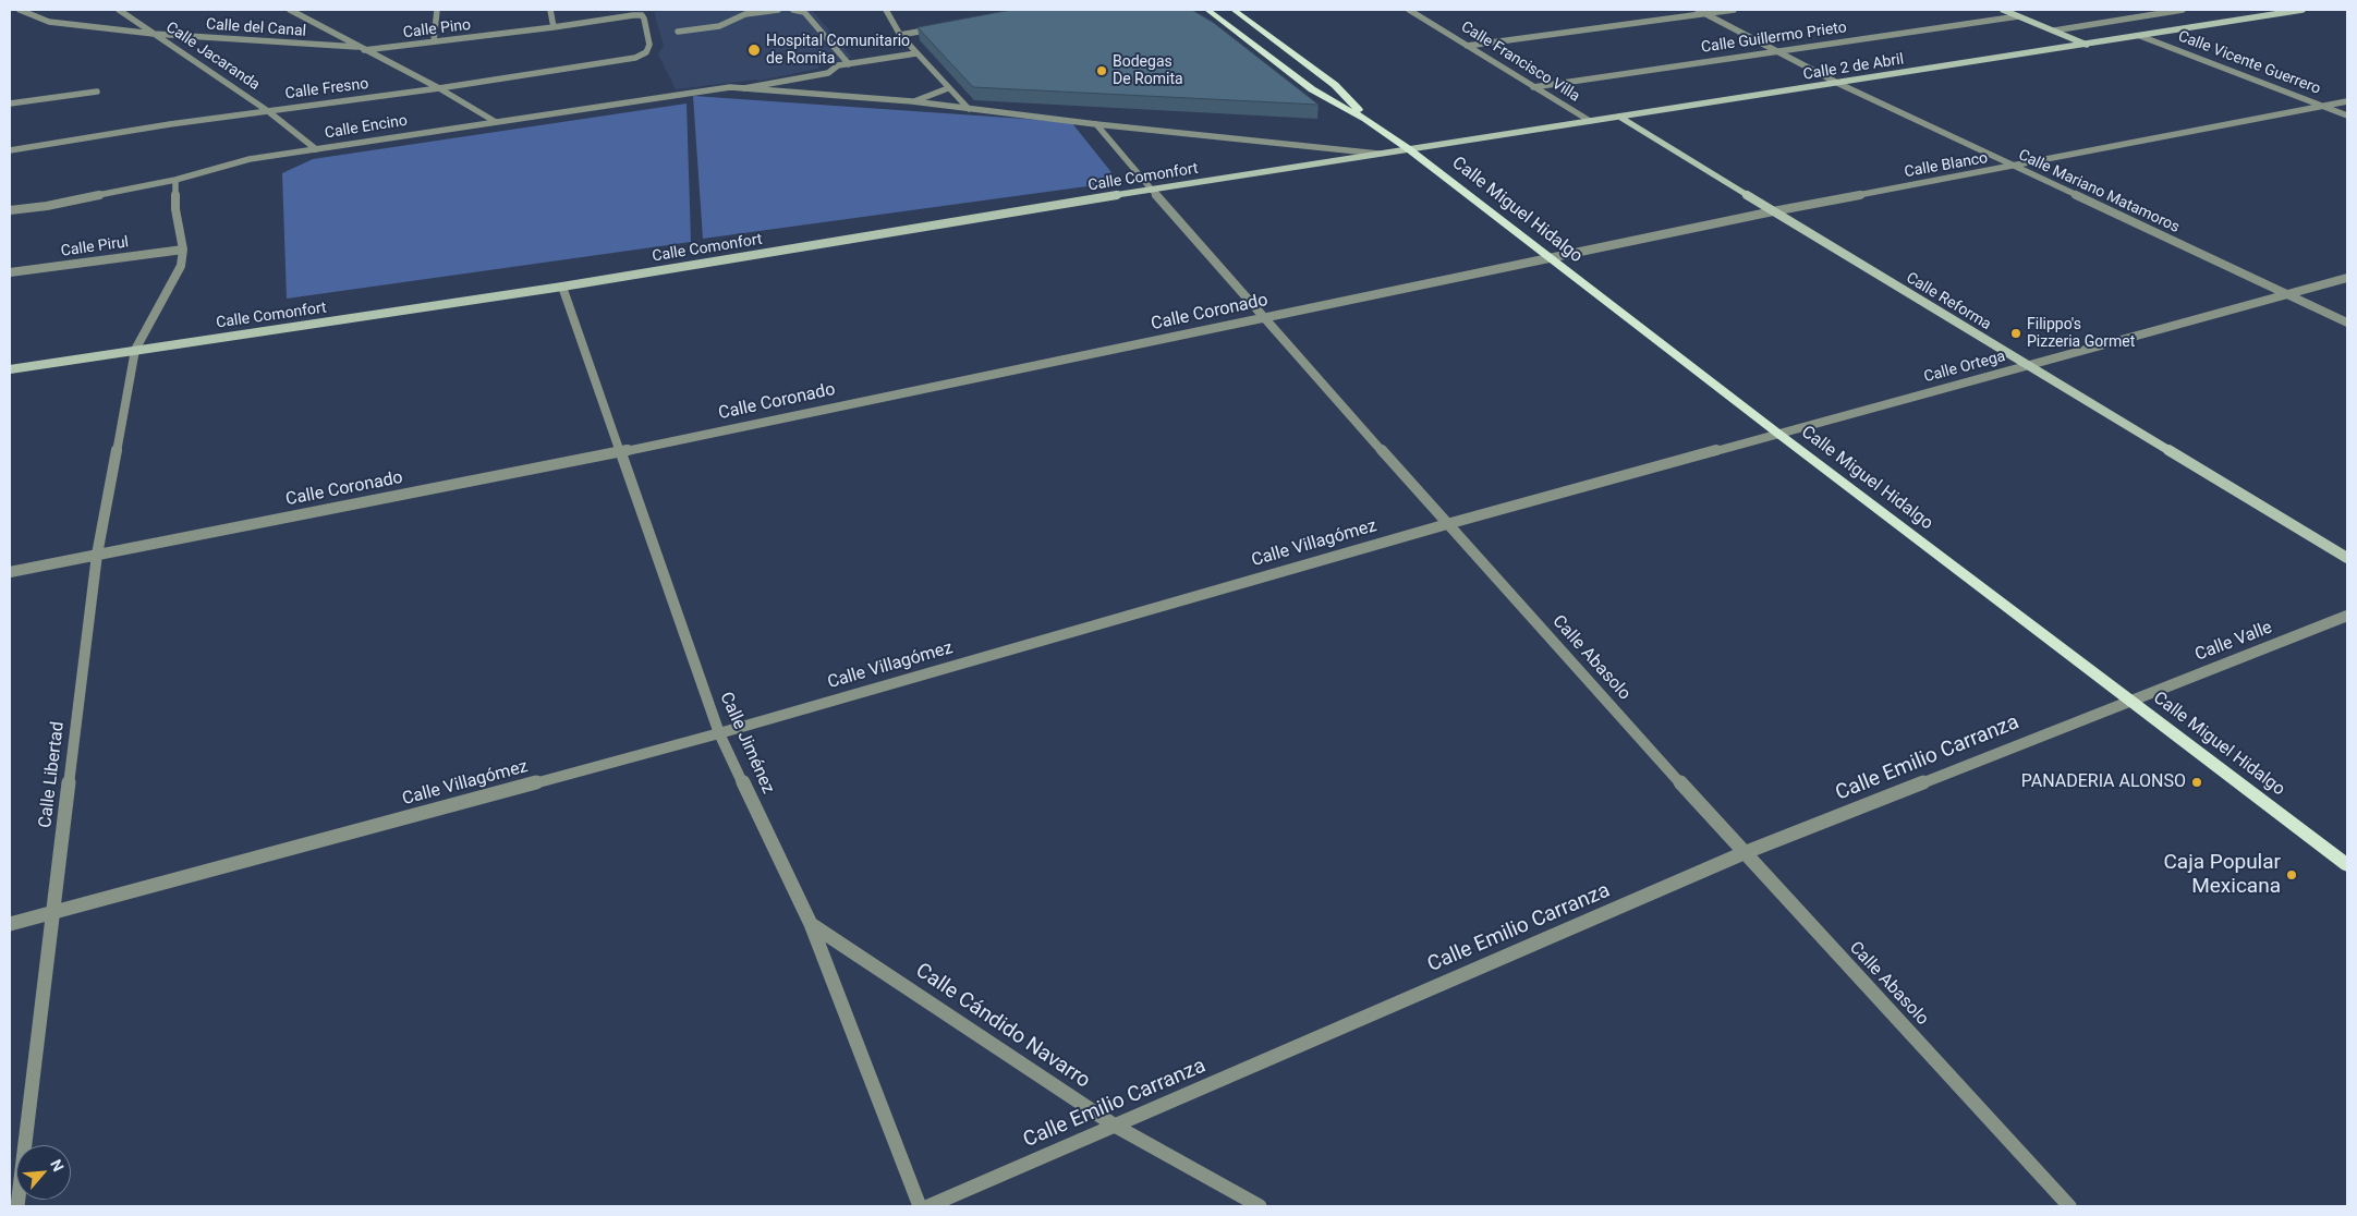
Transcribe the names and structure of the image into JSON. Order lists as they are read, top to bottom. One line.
{"streets":{"main road":["Calle Miguel Hidalgo"],"street":["Calle del Canal","Calle Pino","Calle Guillermo Prieto","Calle Jacaranda","Calle Francisco Villa","Calle Vicente Guerrero","Calle 2 de Abril","Calle Fresno","Calle Encino","Calle Blanco","Calle Comonfort","Calle Mariano Matamoros","Calle Pirul","Calle Reforma","Calle Coronado","Calle Ortega","Calle Villagómez","Calle Valle","Calle Abasolo","Calle Jiménez","Calle Emilio Carranza","Calle Libertad","Calle Cándido Navarro"]},"crossings":[["Calle del Canal","Calle Pino"],["Calle del Canal","Calle Jacaranda"],["Calle Pino","Calle Fresno"],["Calle Guillermo Prieto","Calle Francisco Villa"],["Calle Guillermo Prieto","Calle Mariano Matamoros"],["Calle Jacaranda","Calle Fresno"],["Calle Jacaranda","Calle Encino"],["Calle Francisco Villa","Calle 2 de Abril"],["Calle Vicente Guerrero","Calle 2 de Abril"],["Calle Vicente Guerrero","Calle Blanco"],["Calle 2 de Abril","Calle Comonfort"],["Calle 2 de Abril","Calle Mariano Matamoros"],["Calle 2 de Abril","Calle Miguel Hidalgo"],["Calle 2 de Abril","Calle Reforma"],["Calle Blanco","Calle Mariano Matamoros"],["Calle Blanco","Calle Miguel Hidalgo"],["Calle Blanco","Calle Reforma"],["Calle Blanco","Calle Coronado"],["Calle Comonfort","Calle Miguel Hidalgo"],["Calle Comonfort","Calle Abasolo"],["Calle Comonfort","Calle Jiménez"],["Calle Comonfort","Calle Libertad"],["Calle Mariano Matamoros","Calle Ortega"],["Calle Miguel Hidalgo","Calle Coronado"],["Calle Miguel Hidalgo","Calle Ortega"],["Calle Miguel Hidalgo","Calle Villagómez"],["Calle Miguel Hidalgo","Calle Valle"],["Calle Miguel Hidalgo","Calle Emilio Carranza"],["Calle Pirul","Calle Libertad"],["Calle Reforma","Calle Ortega"],["Calle Coronado","Calle Abasolo"],["Calle Coronado","Calle Jiménez"],["Calle Coronado","Calle Libertad"],["Calle Ortega","Calle Villagómez"],["Calle Villagómez","Calle Abasolo"],["Calle Villagómez","Calle Jiménez"],["Calle Villagómez","Calle Libertad"],["Calle Valle","Calle Emilio Carranza"],["Calle Abasolo","Calle Emilio Carranza"],["Calle Jiménez","Calle Cándido Navarro"],["Calle Emilio Carranza","Calle Cándido Navarro"]],"places":["Hospital Comunitario de Romita","Bodegas De Romita","Filippo's Pizzeria Gormet","PANADERIA ALONSO","Caja Popular Mexicana"],"north":"top right"}
